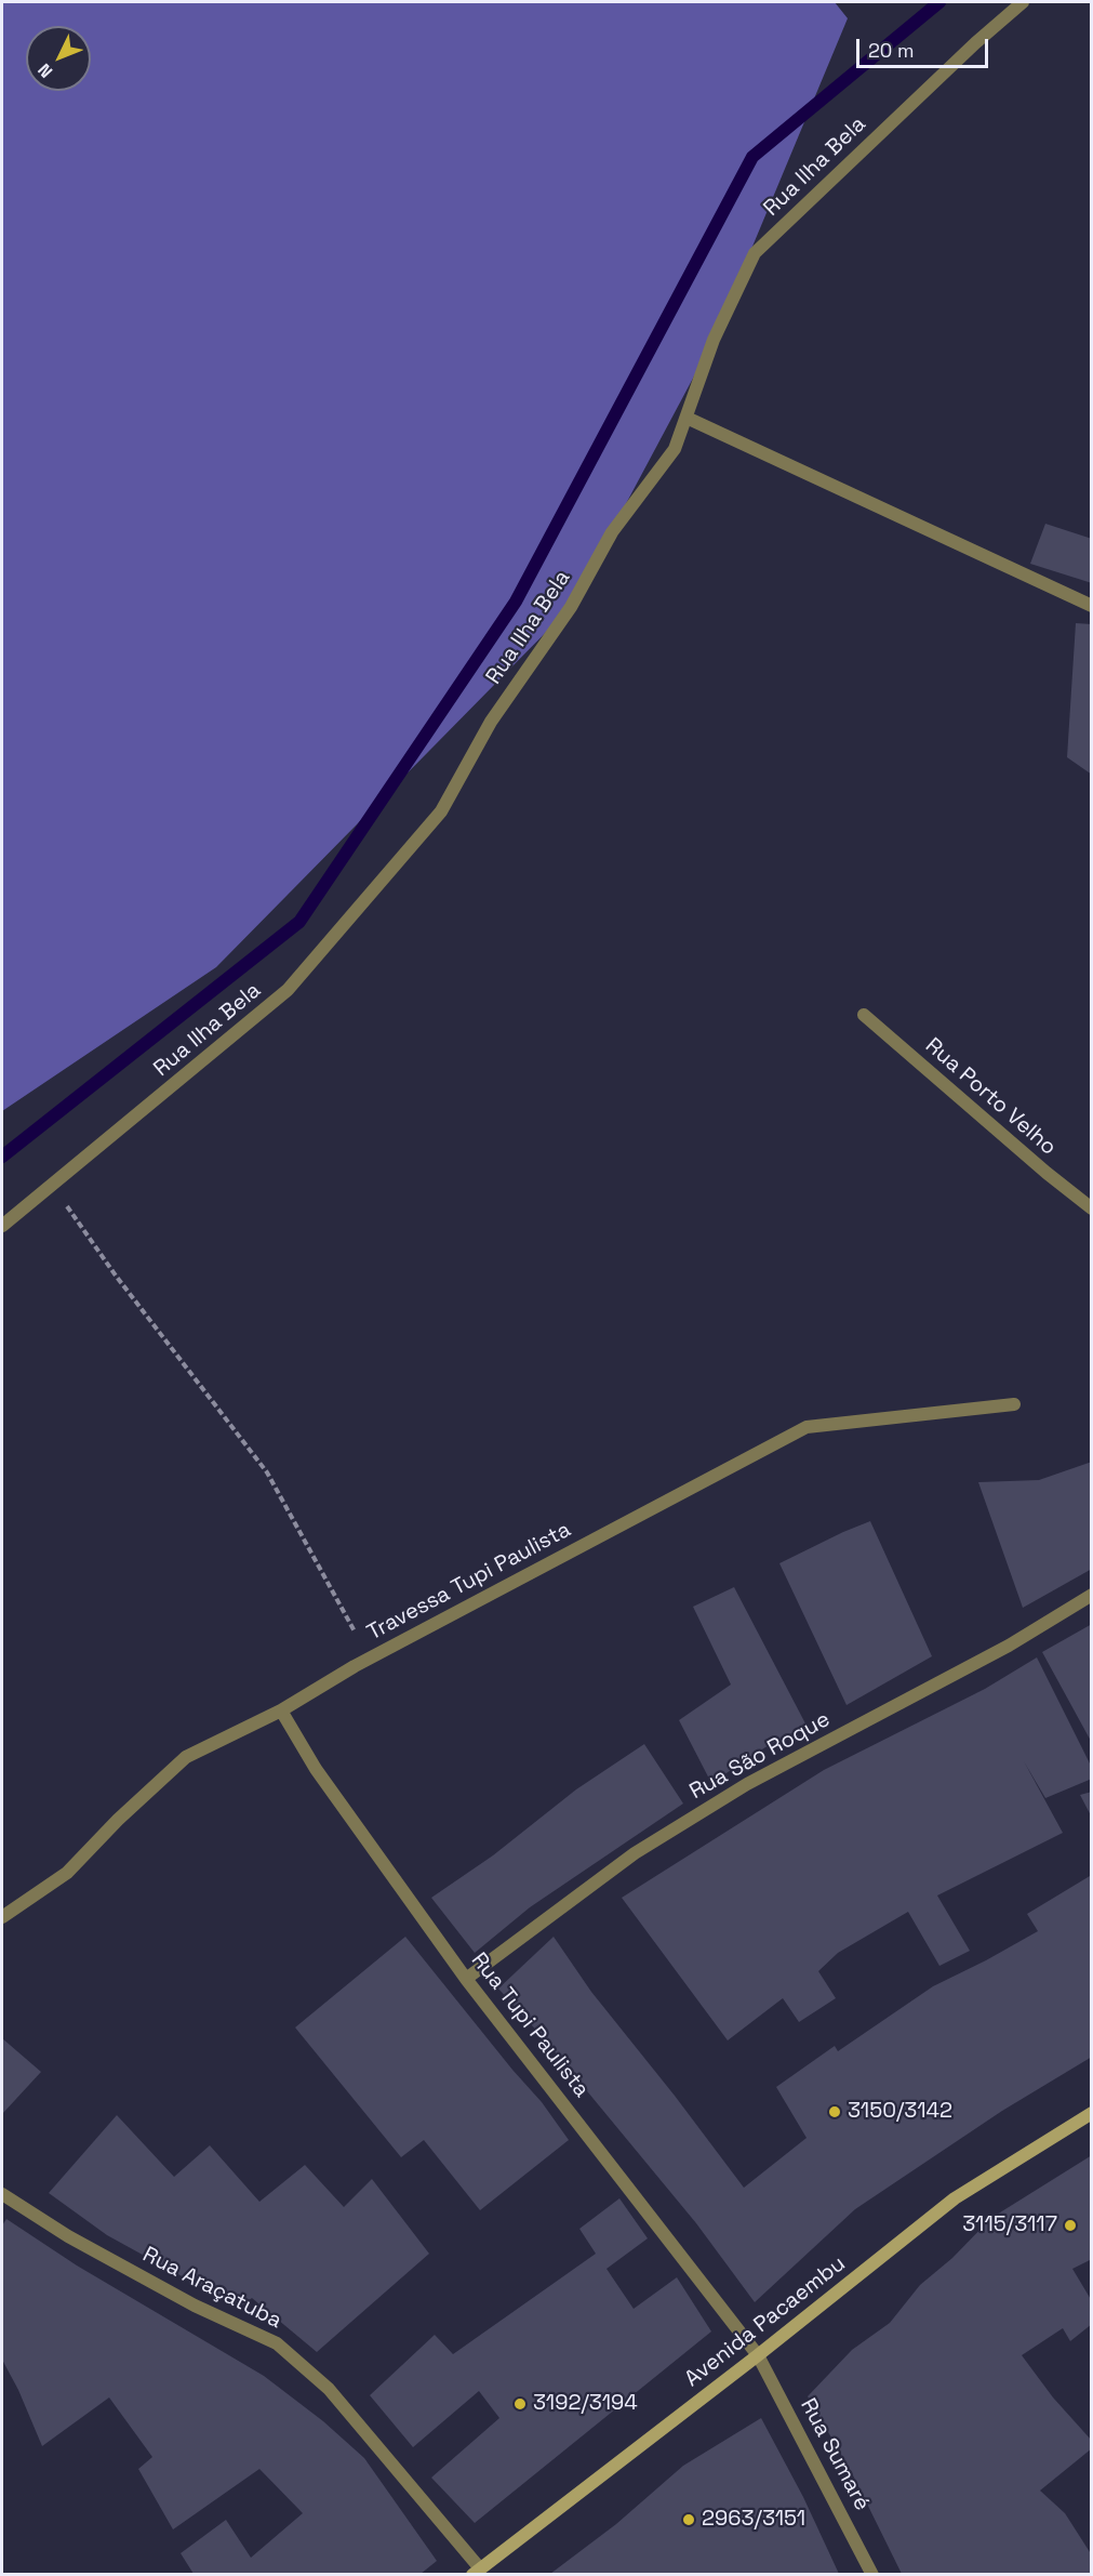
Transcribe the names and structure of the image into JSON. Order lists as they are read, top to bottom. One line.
{"streets":{"main road":["Avenida Pacaembu"],"street":["Rua Ilha Bela","Rua Porto Velho","Travessa Tupi Paulista","Rua São Roque","Rua Tupi Paulista","Rua Araçatuba","Rua Sumaré"]},"crossings":[["Travessa Tupi Paulista","Rua Tupi Paulista"],["Rua São Roque","Rua Tupi Paulista"],["Rua Tupi Paulista","Avenida Pacaembu"],["Rua Tupi Paulista","Rua Sumaré"],["Rua Araçatuba","Avenida Pacaembu"],["Avenida Pacaembu","Rua Sumaré"]],"places":["3150/3142","3115/3117","3192/3194","2963/3151"],"scale_bar":"20 m","north":"bottom left"}
